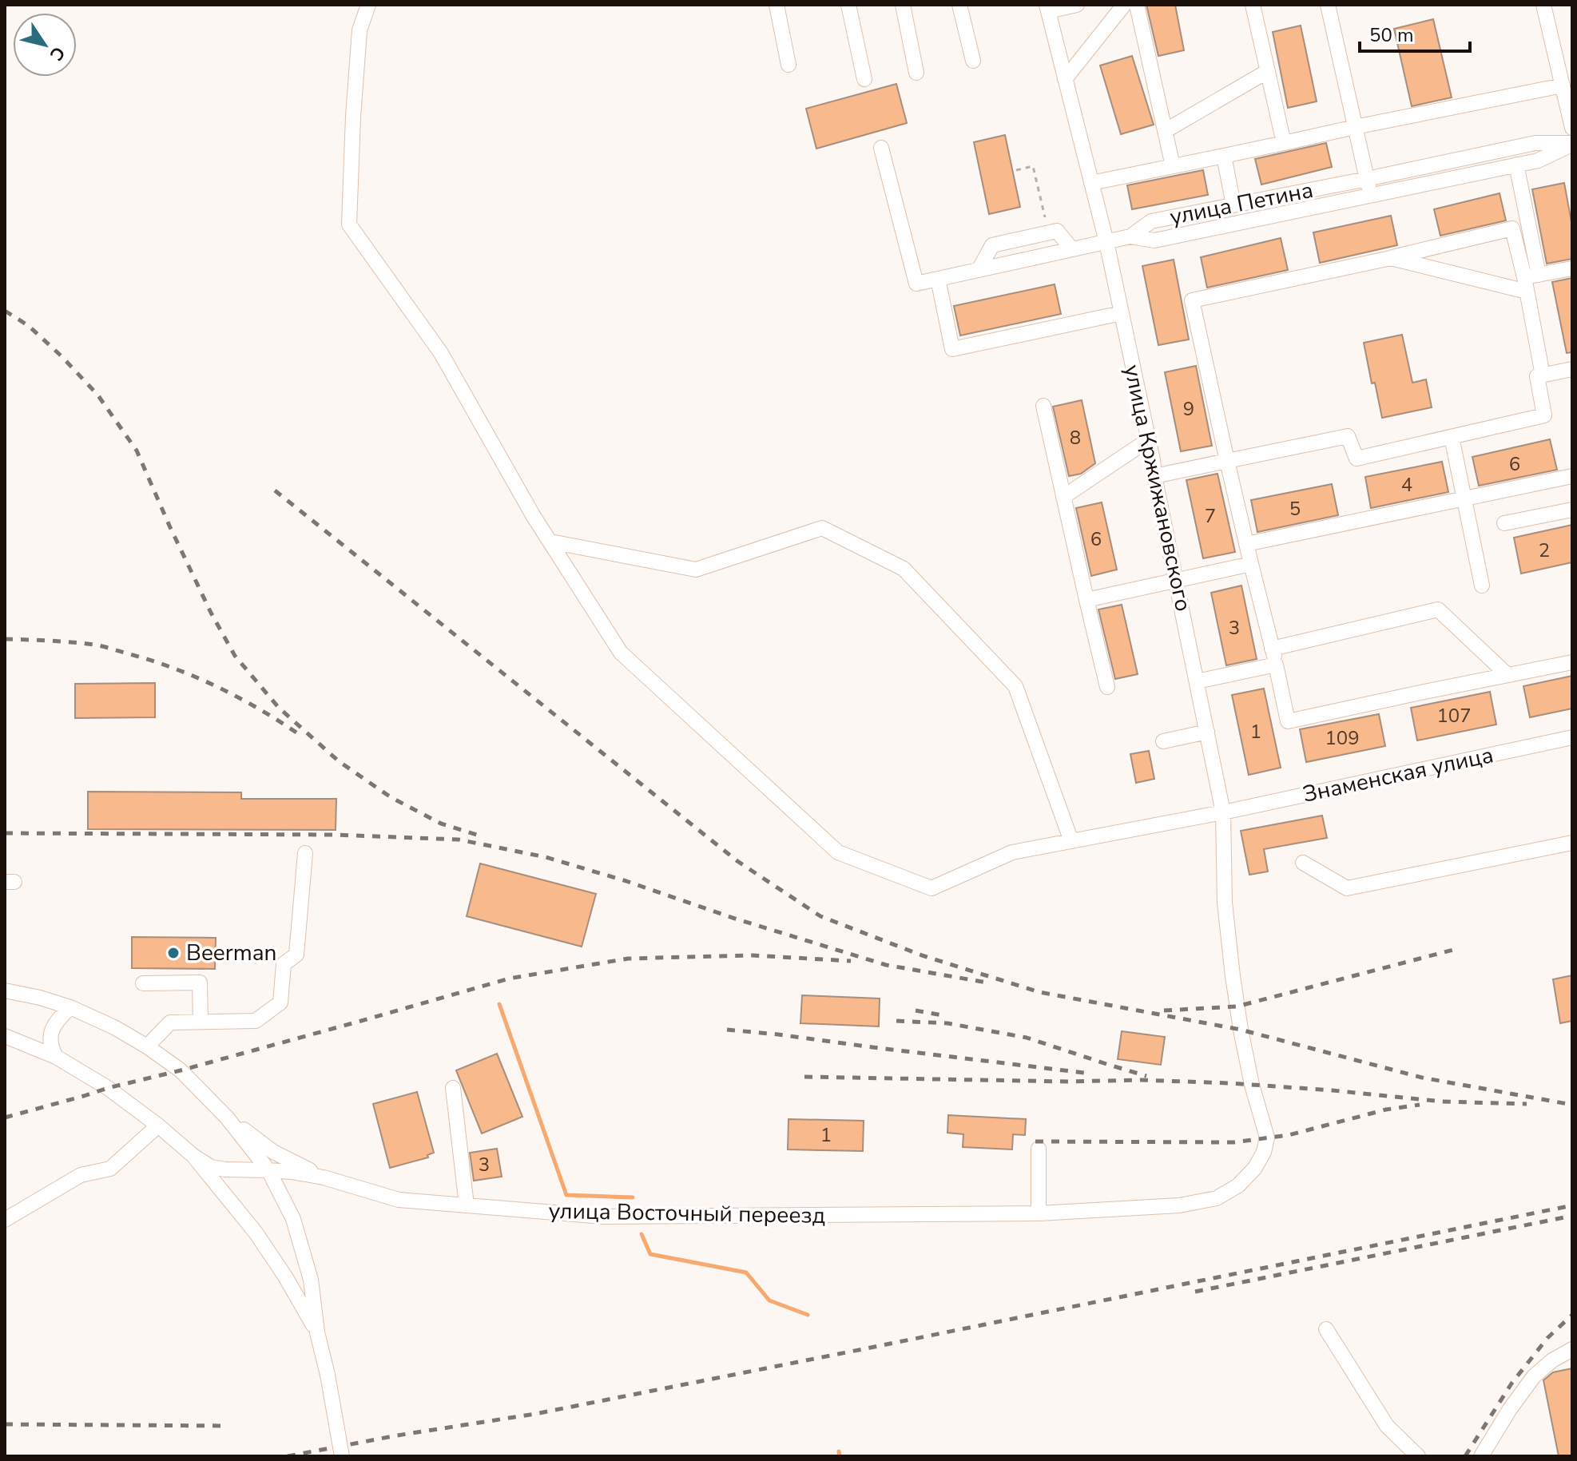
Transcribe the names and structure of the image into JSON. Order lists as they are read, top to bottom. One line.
{"streets":{"street":["улица Петина","улица Кржижановского","Знаменская улица","улица Восточный переезд"]},"crossings":[["улица Петина","улица Кржижановского"],["улица Кржижановского","Знаменская улица"],["улица Кржижановского","улица Восточный переезд"]],"places":["Beerman"],"house_numbers":["9","8","6","4","5","7","6","2","3","107","1","109","1","3"],"scale_bar":"50 m","north":"bottom right"}
